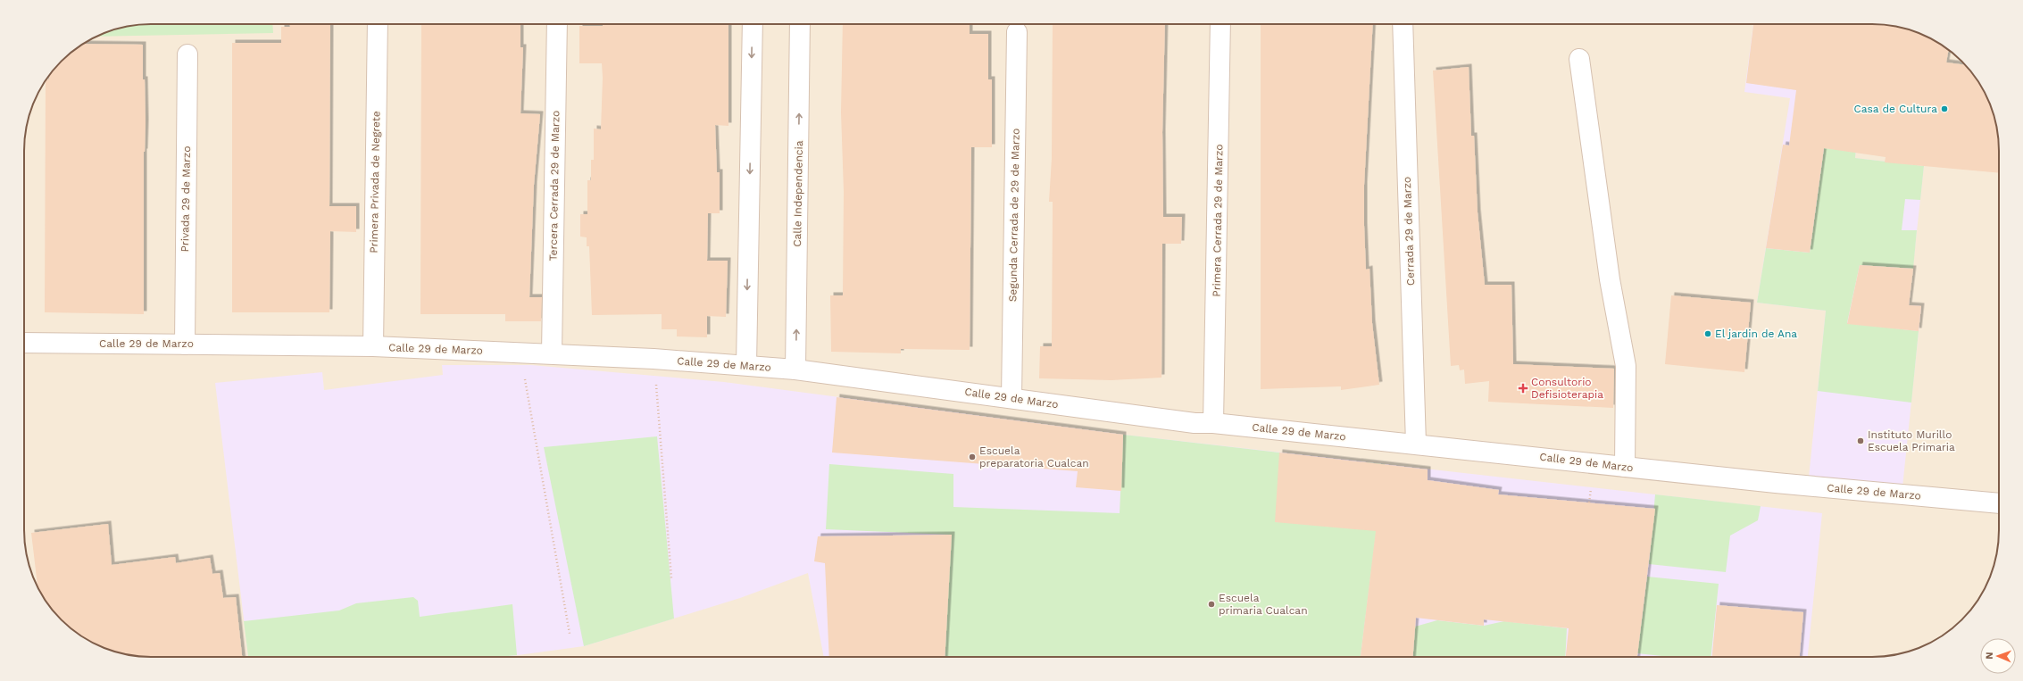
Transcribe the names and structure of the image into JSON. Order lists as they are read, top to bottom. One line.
{"streets":{"street":["Primera Privada de Negrete","Tercera Cerrada 29 de Marzo","Calle Independencia","Privada 29 de Marzo","Segunda Cerrada de 29 de Marzo","Primera Cerrada 29 de Marzo","Cerrada 29 de Marzo","Calle 29 de Marzo"]},"crossings":[["Primera Privada de Negrete","Calle 29 de Marzo"],["Tercera Cerrada 29 de Marzo","Calle 29 de Marzo"],["Calle Independencia","Calle 29 de Marzo"],["Privada 29 de Marzo","Calle 29 de Marzo"],["Segunda Cerrada de 29 de Marzo","Calle 29 de Marzo"],["Primera Cerrada 29 de Marzo","Calle 29 de Marzo"],["Cerrada 29 de Marzo","Calle 29 de Marzo"]],"places":{"other":["Casa de Cultura","El jardin de Ana","Instituto Murillo Escuela Primaria","Escuela preparatoria Cualcan","Escuela primaria Cualcan"],"health":["Consultorio Defisioterapia"]},"north":"left"}
